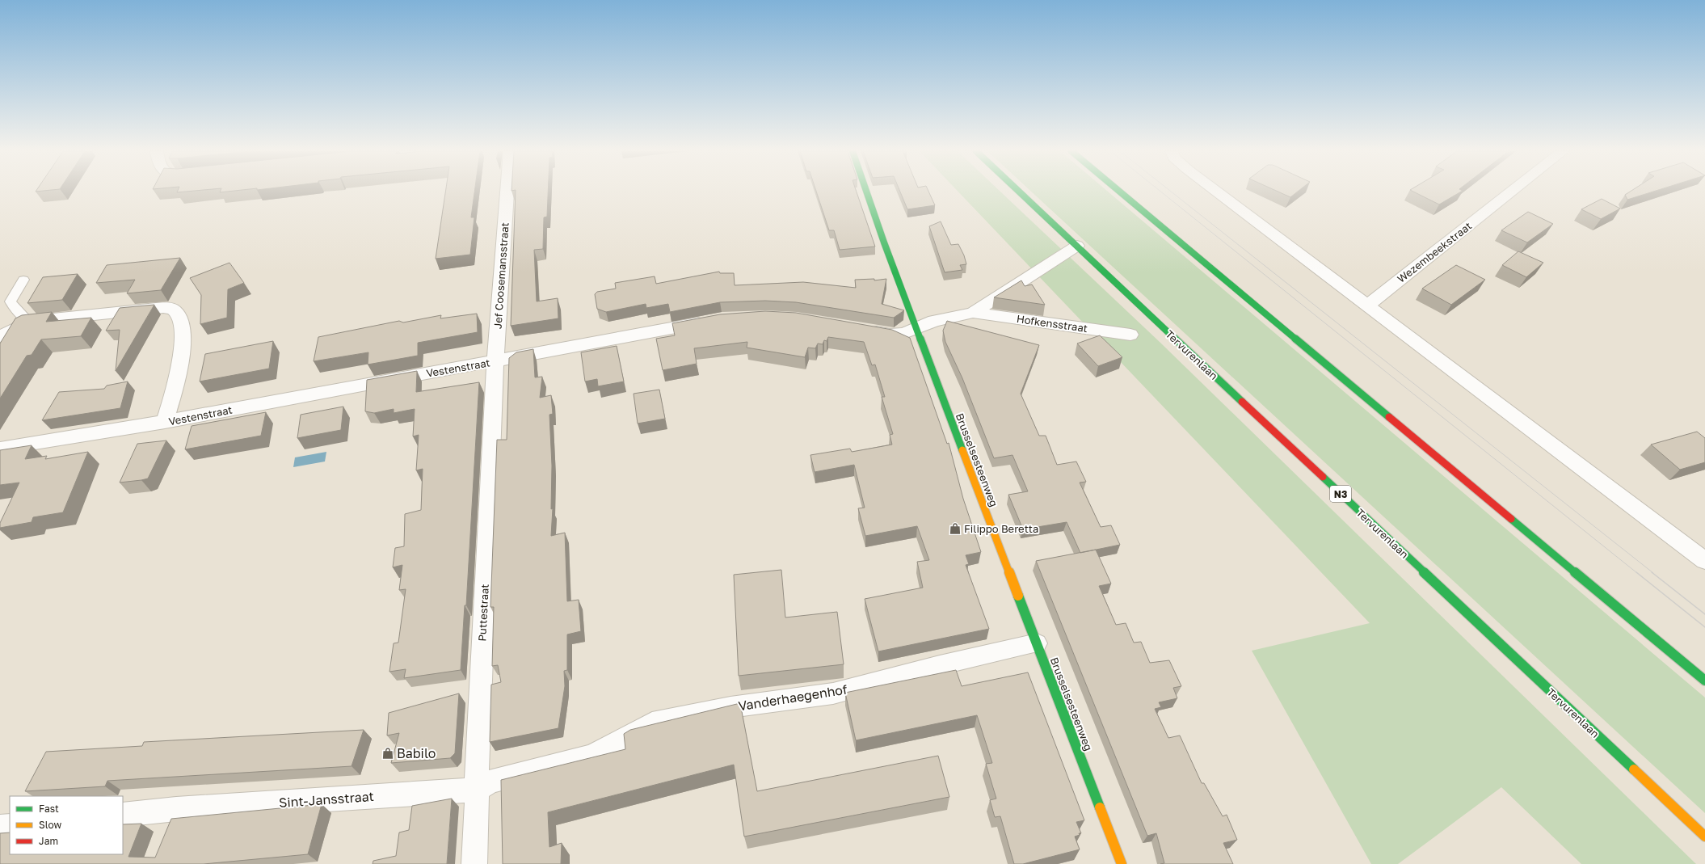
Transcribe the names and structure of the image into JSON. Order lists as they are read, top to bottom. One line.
{"streets":{"main road":["Tervurenlaan","Brusselsesteenweg","N3"],"street":["Wezembeekstraat","Jef Coosemansstraat","Hofkensstraat","Vestenstraat","Puttestraat","Vanderhaegenhof","Sint-Jansstraat"]},"crossings":[["Jef Coosemansstraat","Vestenstraat"],["Jef Coosemansstraat","Puttestraat"],["Hofkensstraat","Tervurenlaan"],["Hofkensstraat","Brusselsesteenweg"],["Vestenstraat","Puttestraat"],["Brusselsesteenweg","Vanderhaegenhof"],["Puttestraat","Vanderhaegenhof"],["Puttestraat","Sint-Jansstraat"],["Vanderhaegenhof","Sint-Jansstraat"]],"places":{"shop":["Filippo Beretta","Babilo"]},"legend":["Fast","Slow","Jam"]}
